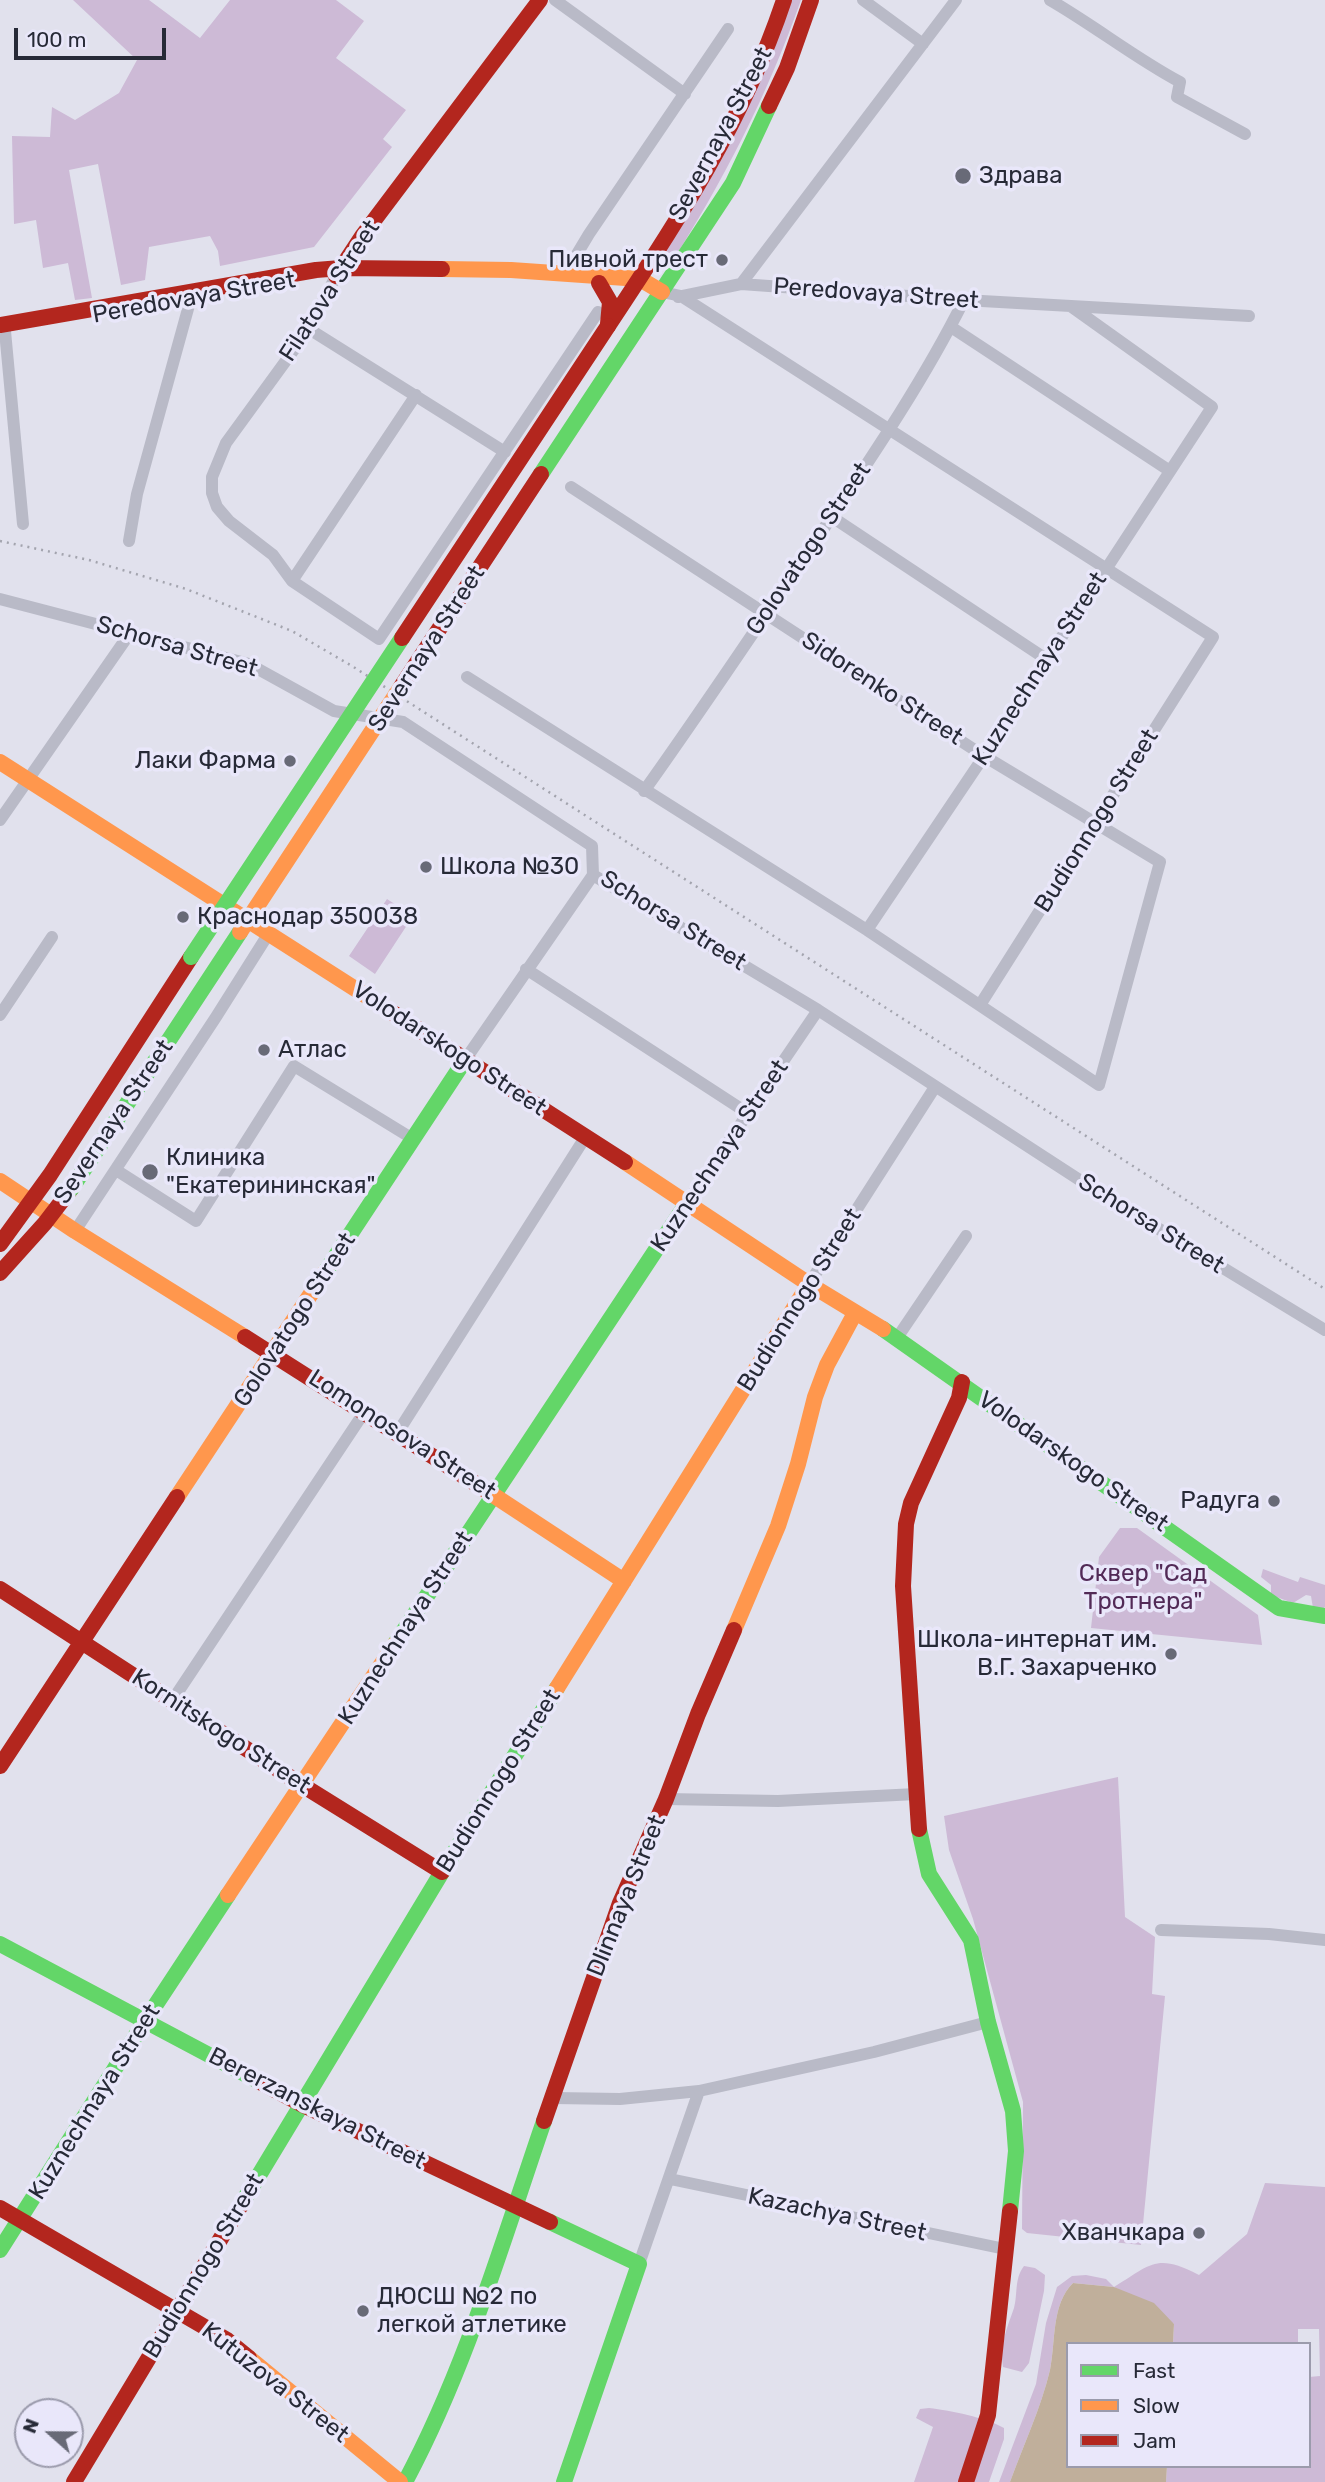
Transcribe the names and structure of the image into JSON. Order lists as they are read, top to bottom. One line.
{"streets":{"street":["Severnaya Street","Filatova Street","Peredovaya Street","Golovatogo Street","Schorsa Street","Kuznechnaya Street","Sidorenko Street","Budionnogo Street","Volodarskogo Street","Lomonosova Street","Kornitskogo Street","Dlinnaya Street","Bererzanskaya Street","Kazachya Street","Kutuzova Street"]},"crossings":[["Severnaya Street","Peredovaya Street"],["Severnaya Street","Lomonosova Street"],["Filatova Street","Peredovaya Street"],["Peredovaya Street","Golovatogo Street"],["Peredovaya Street","Kuznechnaya Street"],["Golovatogo Street","Schorsa Street"],["Golovatogo Street","Sidorenko Street"],["Golovatogo Street","Volodarskogo Street"],["Golovatogo Street","Lomonosova Street"],["Golovatogo Street","Kornitskogo Street"],["Schorsa Street","Kuznechnaya Street"],["Schorsa Street","Budionnogo Street"],["Kuznechnaya Street","Sidorenko Street"],["Kuznechnaya Street","Budionnogo Street"],["Kuznechnaya Street","Volodarskogo Street"],["Kuznechnaya Street","Lomonosova Street"],["Kuznechnaya Street","Kornitskogo Street"],["Kuznechnaya Street","Bererzanskaya Street"],["Kuznechnaya Street","Kutuzova Street"],["Sidorenko Street","Budionnogo Street"],["Budionnogo Street","Volodarskogo Street"],["Budionnogo Street","Lomonosova Street"],["Budionnogo Street","Kornitskogo Street"],["Budionnogo Street","Bererzanskaya Street"],["Budionnogo Street","Kutuzova Street"],["Volodarskogo Street","Dlinnaya Street"],["Dlinnaya Street","Bererzanskaya Street"],["Dlinnaya Street","Kutuzova Street"]],"parks":["Сквер \"Сад Тротнера\""],"places":["Здрава","Пивной трест","Лаки Фарма","Школа №30","Краснодар 350038","Атлас","Клиника \"Екатерининская\"","Радуга","Школа-интернат им. В.Г. Захарченко","Хванчкара","ДЮСШ №2 по легкой атлетике"],"legend":["Fast","Slow","Jam"],"scale_bar":"100 m","north":"left"}
